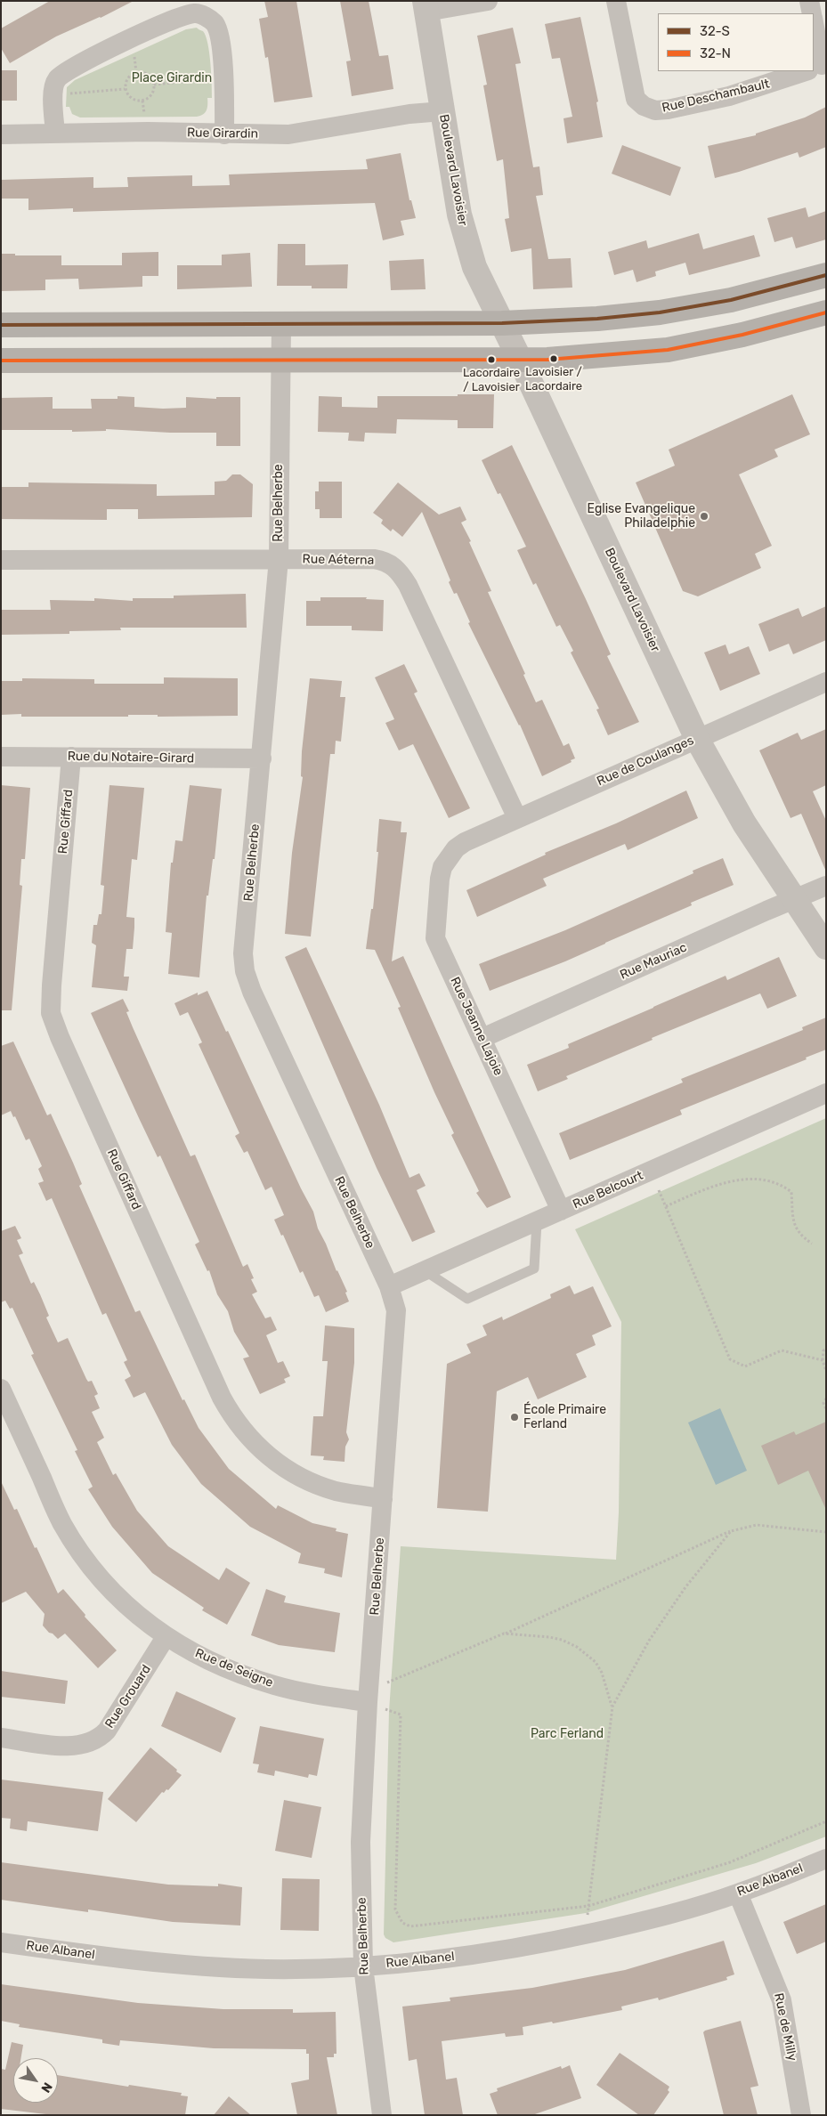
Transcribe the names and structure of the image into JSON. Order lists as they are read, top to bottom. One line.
{"streets":{"street":["Rue Deschambault","Rue Girardin","Boulevard Lavoisier","Rue Belherbe","Rue Aéterna","Rue du Notaire-Girard","Rue de Coulanges","Rue Giffard","Rue Mauriac","Rue Jeanne Lajoie","Rue Belcourt","Rue de Seigne","Rue Grouard","Rue Albanel","Rue de Milly"]},"crossings":[["Rue Girardin","Boulevard Lavoisier"],["Boulevard Lavoisier","Rue de Coulanges"],["Boulevard Lavoisier","Rue Mauriac"],["Rue Belherbe","Rue Aéterna"],["Rue Belherbe","Rue du Notaire-Girard"],["Rue Belherbe","Rue Giffard"],["Rue Belherbe","Rue Belcourt"],["Rue Belherbe","Rue de Seigne"],["Rue Belherbe","Rue Albanel"],["Rue Aéterna","Rue de Coulanges"],["Rue du Notaire-Girard","Rue Giffard"],["Rue de Coulanges","Rue Jeanne Lajoie"],["Rue Mauriac","Rue Jeanne Lajoie"],["Rue Jeanne Lajoie","Rue Belcourt"],["Rue de Seigne","Rue Grouard"],["Rue Albanel","Rue de Milly"]],"parks":["Place Girardin","Parc Ferland"],"places":["Lavoisier / Lacordaire","Lacordaire / Lavoisier","Eglise Evangelique Philadelphie","École Primaire Ferland"],"lines":["transit line 32-S","transit line 32-N"],"legend":["32-S","32-N"],"north":"bottom right"}
